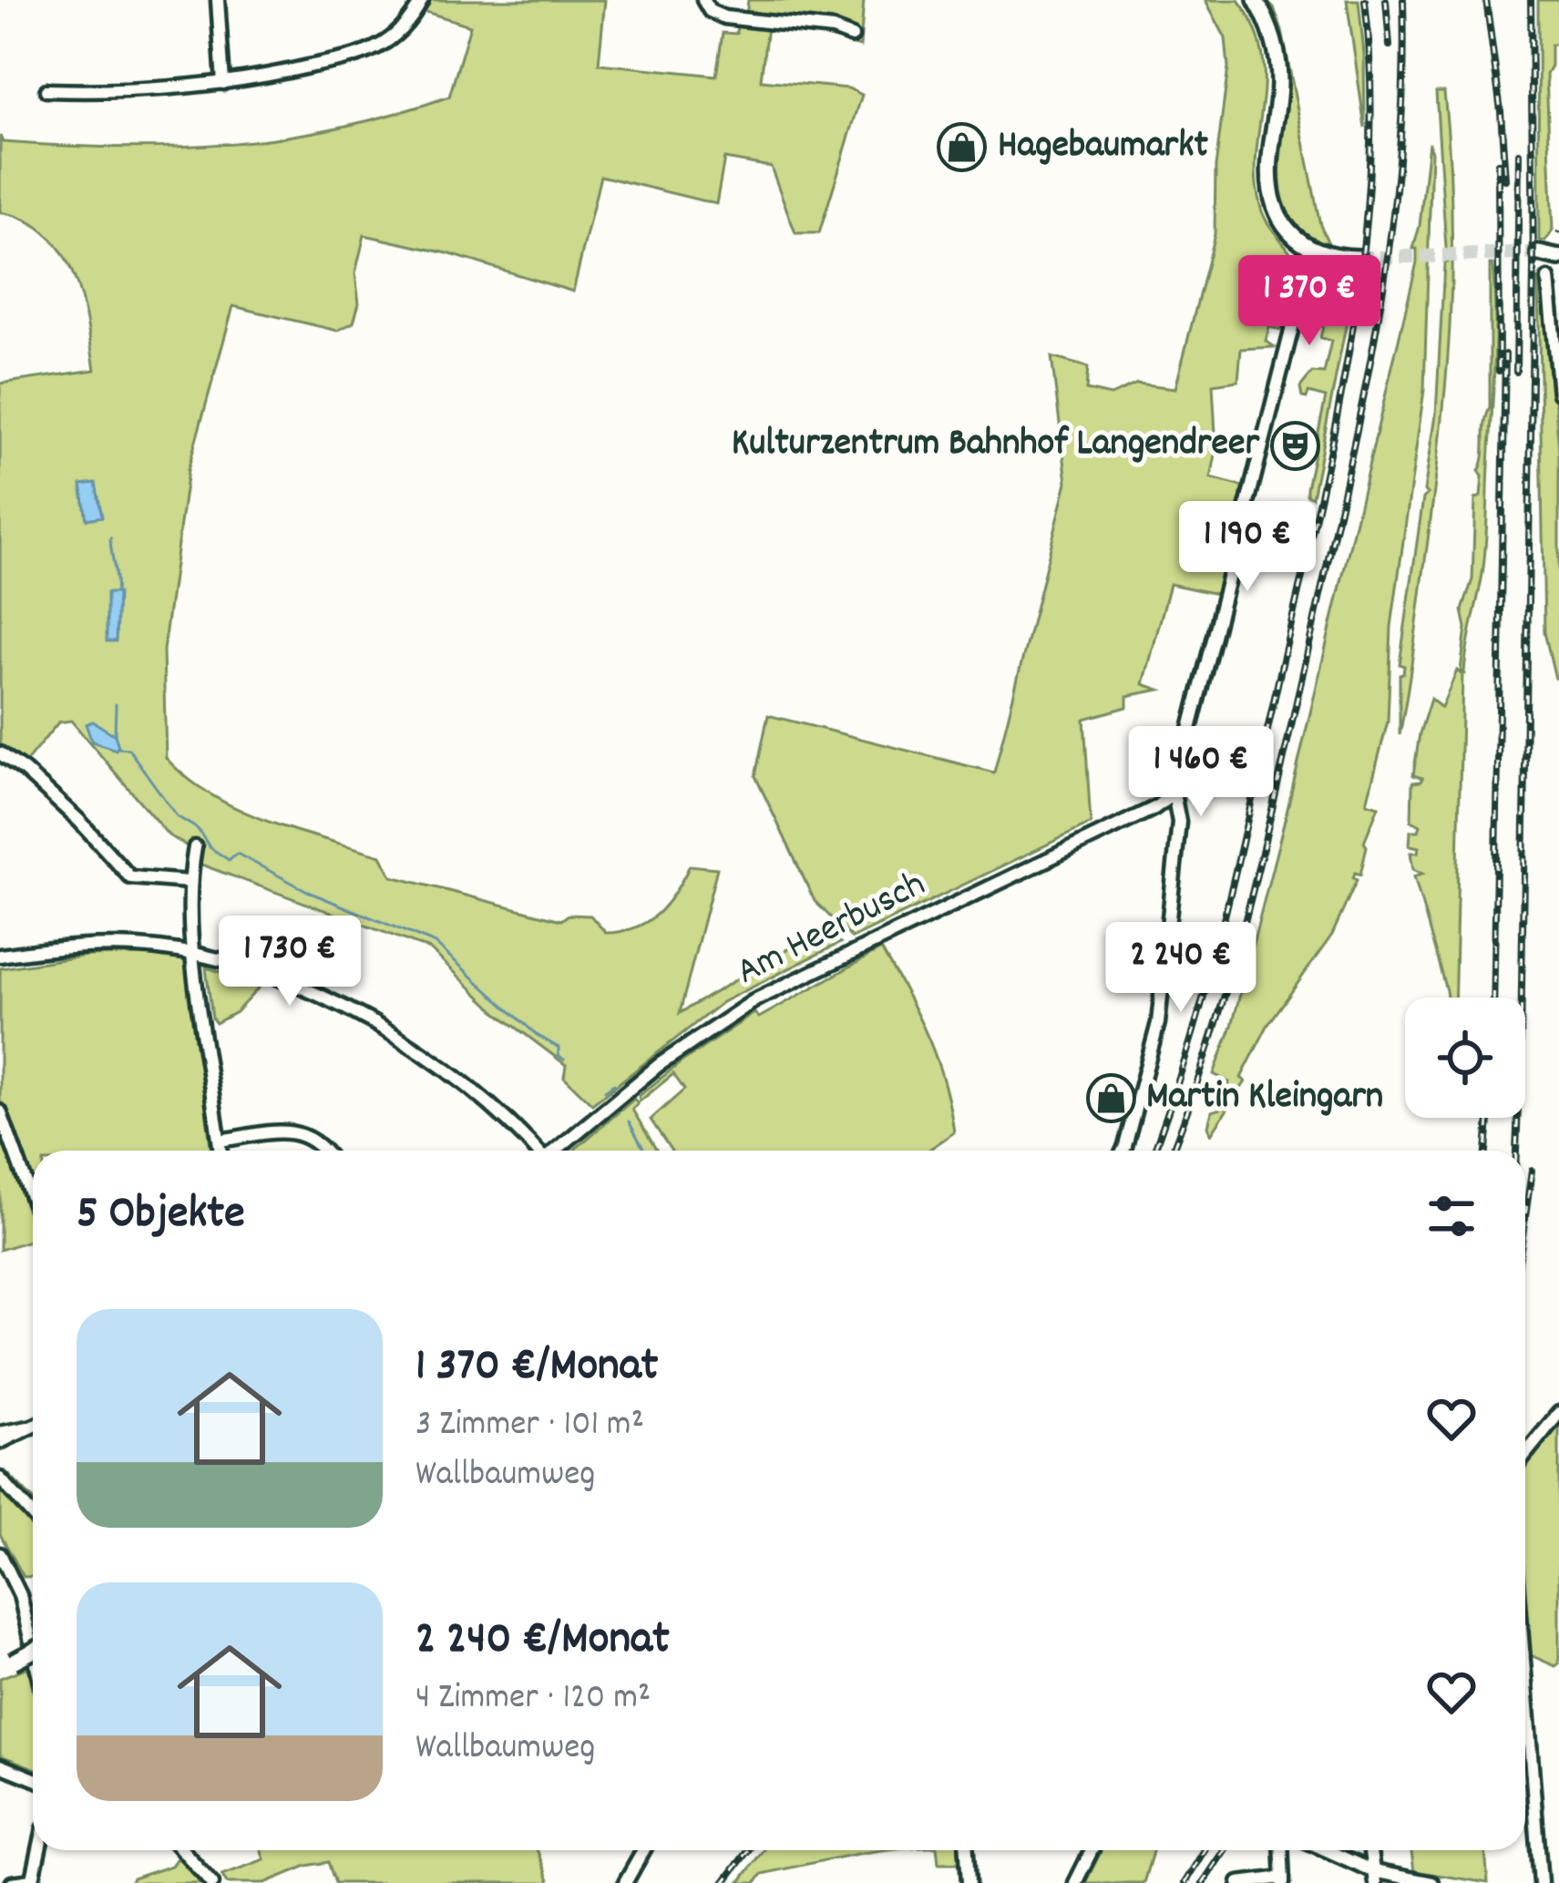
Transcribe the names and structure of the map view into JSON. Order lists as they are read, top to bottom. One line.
{"streets":{"street":["Am Heerbusch"]},"places":{"shop":["Hagebaumarkt","Martin Kleingarn"],"theatre":["Kulturzentrum Bahnhof Langendreer"]},"page":{"price":["1 370 €","1 190 €","1 460 €","1 730 €","2 240 €"],"heading":"5 Objekte","list":[{"name":"1 370 €/Monat","note":"3 Zimmer · 101 m² · Wallbaumweg"},{"name":"2 240 €/Monat","note":"4 Zimmer · 120 m² · Wallbaumweg"}]}}
